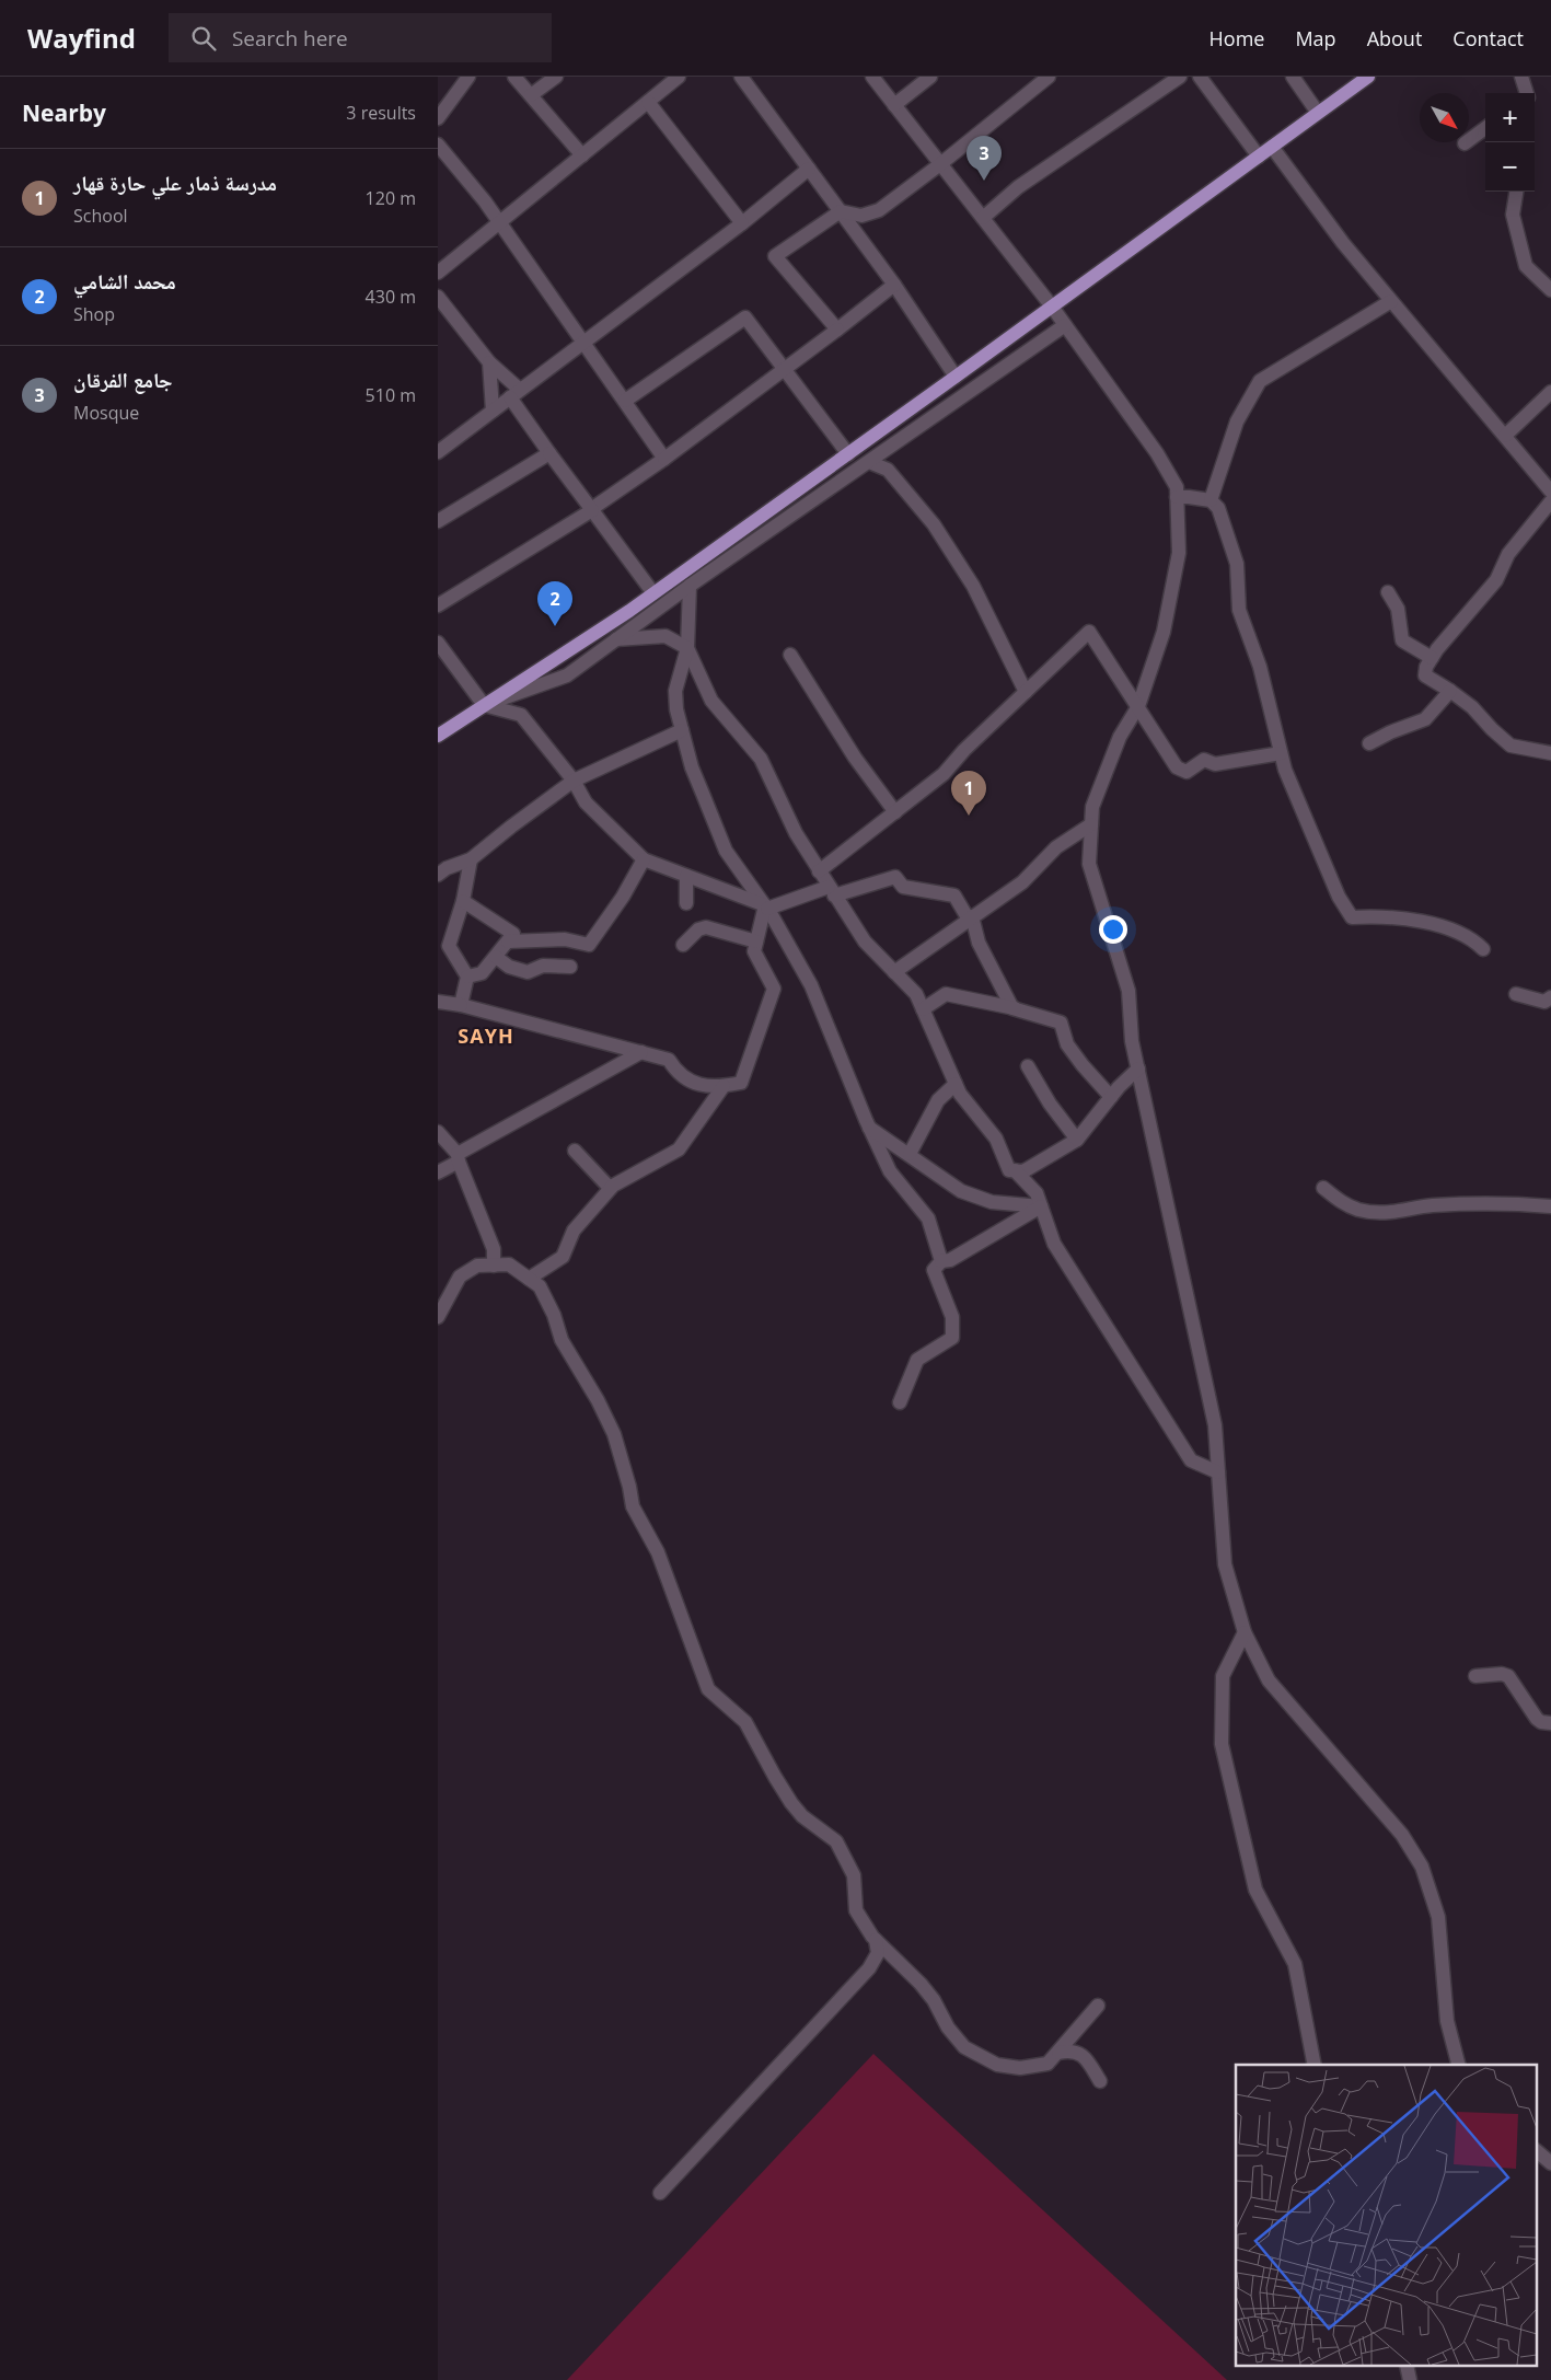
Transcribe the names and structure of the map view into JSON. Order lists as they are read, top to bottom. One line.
{"districts":["SAYH"],"north":"bottom right","page":{"header":"Wayfind","search":"Search here","nav":["Home","Map","About","Contact"],"heading":["Nearby","3 results"],"map_buttons":["+","−"],"pins":["3","2","1"],"list":[{"mark":"1","name":"مدرسة ذمار علي حارة قهار","note":"School","value":"120 m"},{"mark":"2","name":"محمد الشامي","note":"Shop","value":"430 m"},{"mark":"3","name":"جامع الفرقان","note":"Mosque","value":"510 m"}]}}
